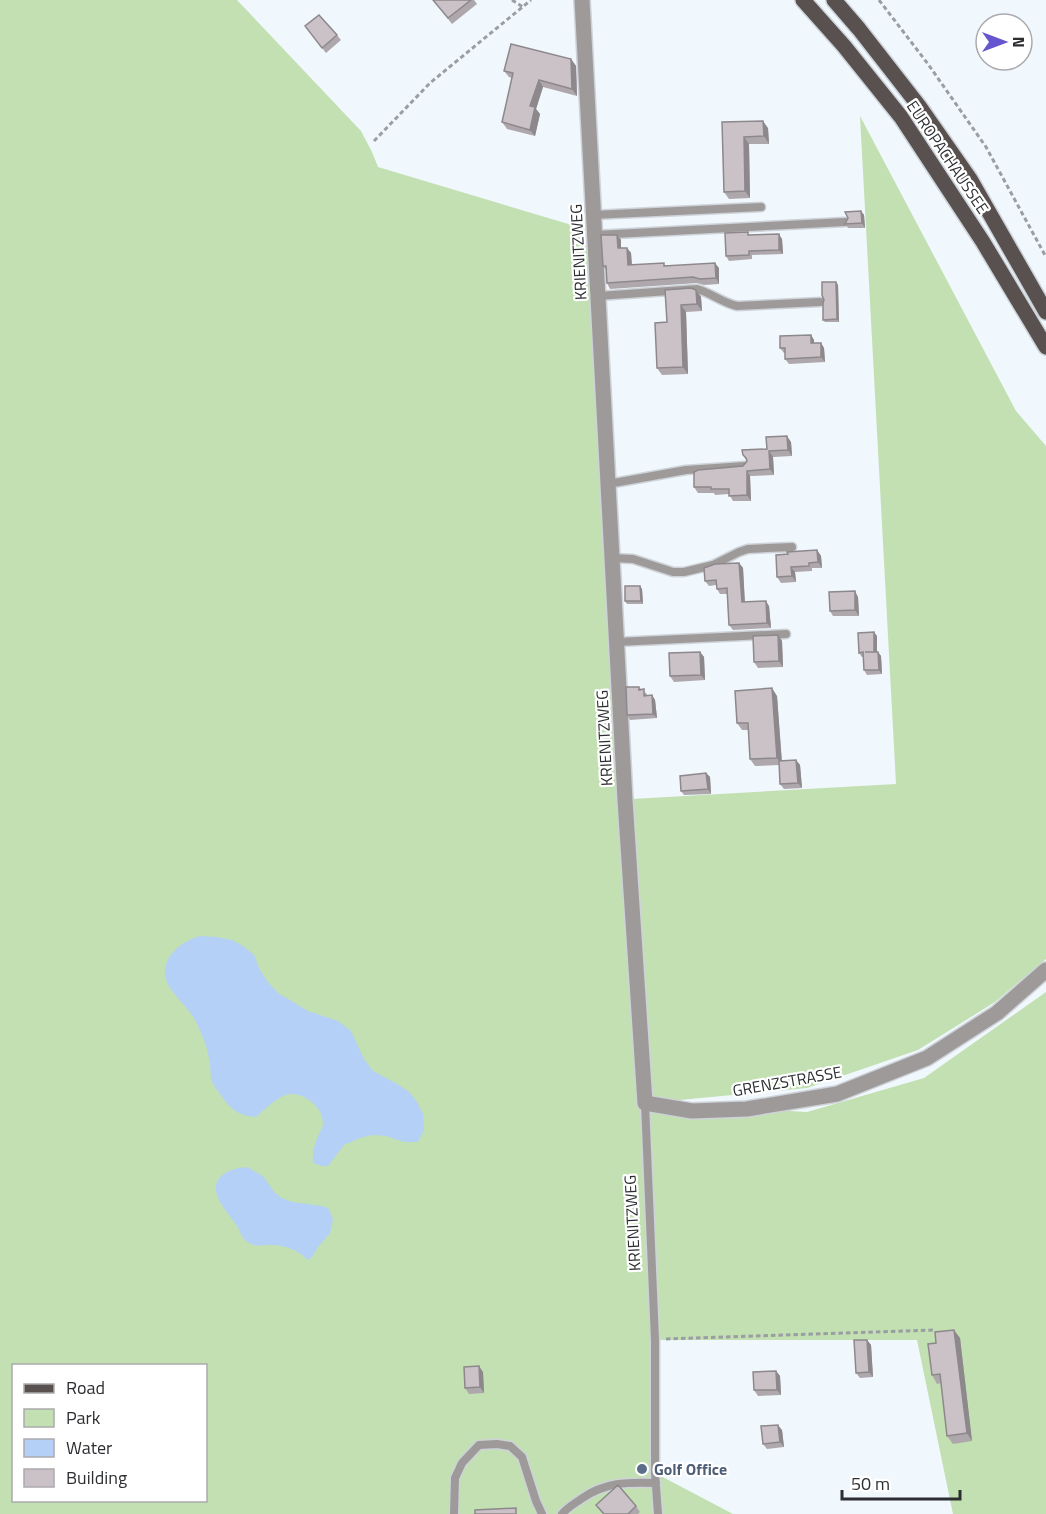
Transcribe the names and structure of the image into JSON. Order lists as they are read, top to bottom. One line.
{"streets":{"main road":["EUROPACHAUSSEE"],"street":["KRIENITZWEG","GRENZSTRASSE"]},"crossings":[["KRIENITZWEG","GRENZSTRASSE"]],"places":["Golf Office"],"legend":["Road","Park","Water","Building"],"scale_bar":"50 m","north":"right"}
